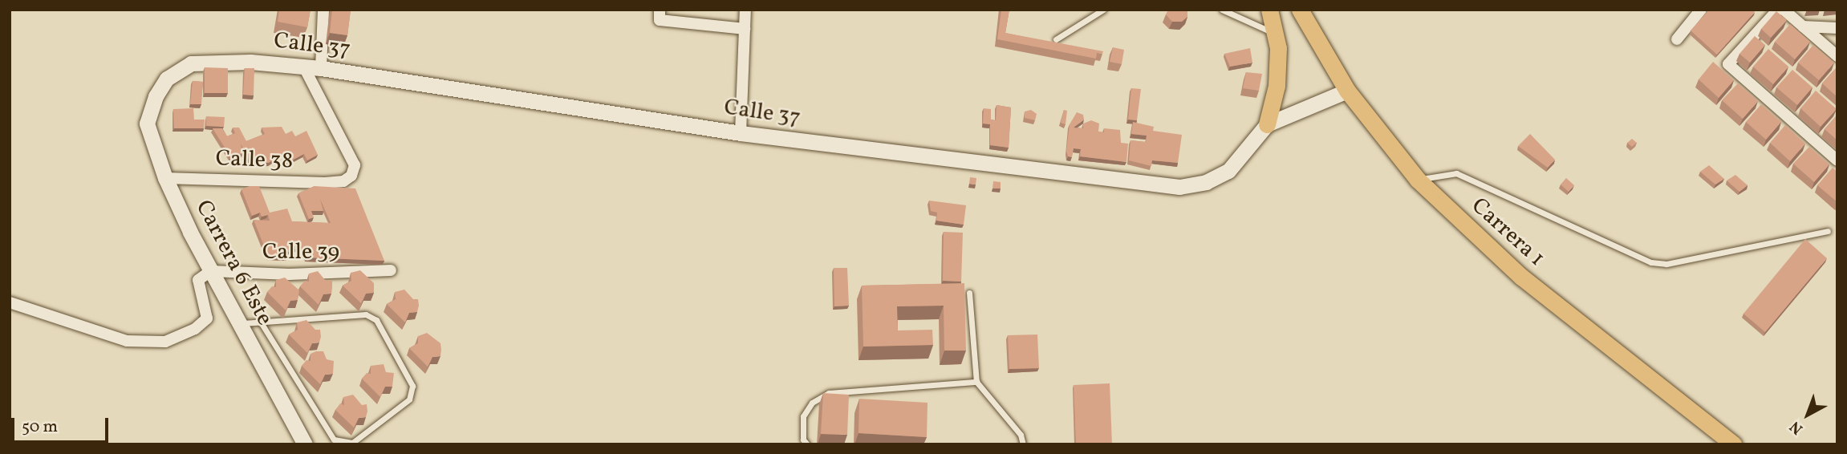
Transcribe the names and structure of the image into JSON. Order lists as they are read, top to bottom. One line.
{"streets":{"main road":["Carrera 1"],"street":["Calle 37","Calle 38","Calle 39","Carrera 6 Este"]},"crossings":[["Calle 37","Calle 38"],["Calle 37","Carrera 1"],["Calle 37","Carrera 6 Este"],["Calle 38","Carrera 6 Este"],["Calle 39","Carrera 6 Este"]],"scale_bar":"50 m","north":"bottom left"}
